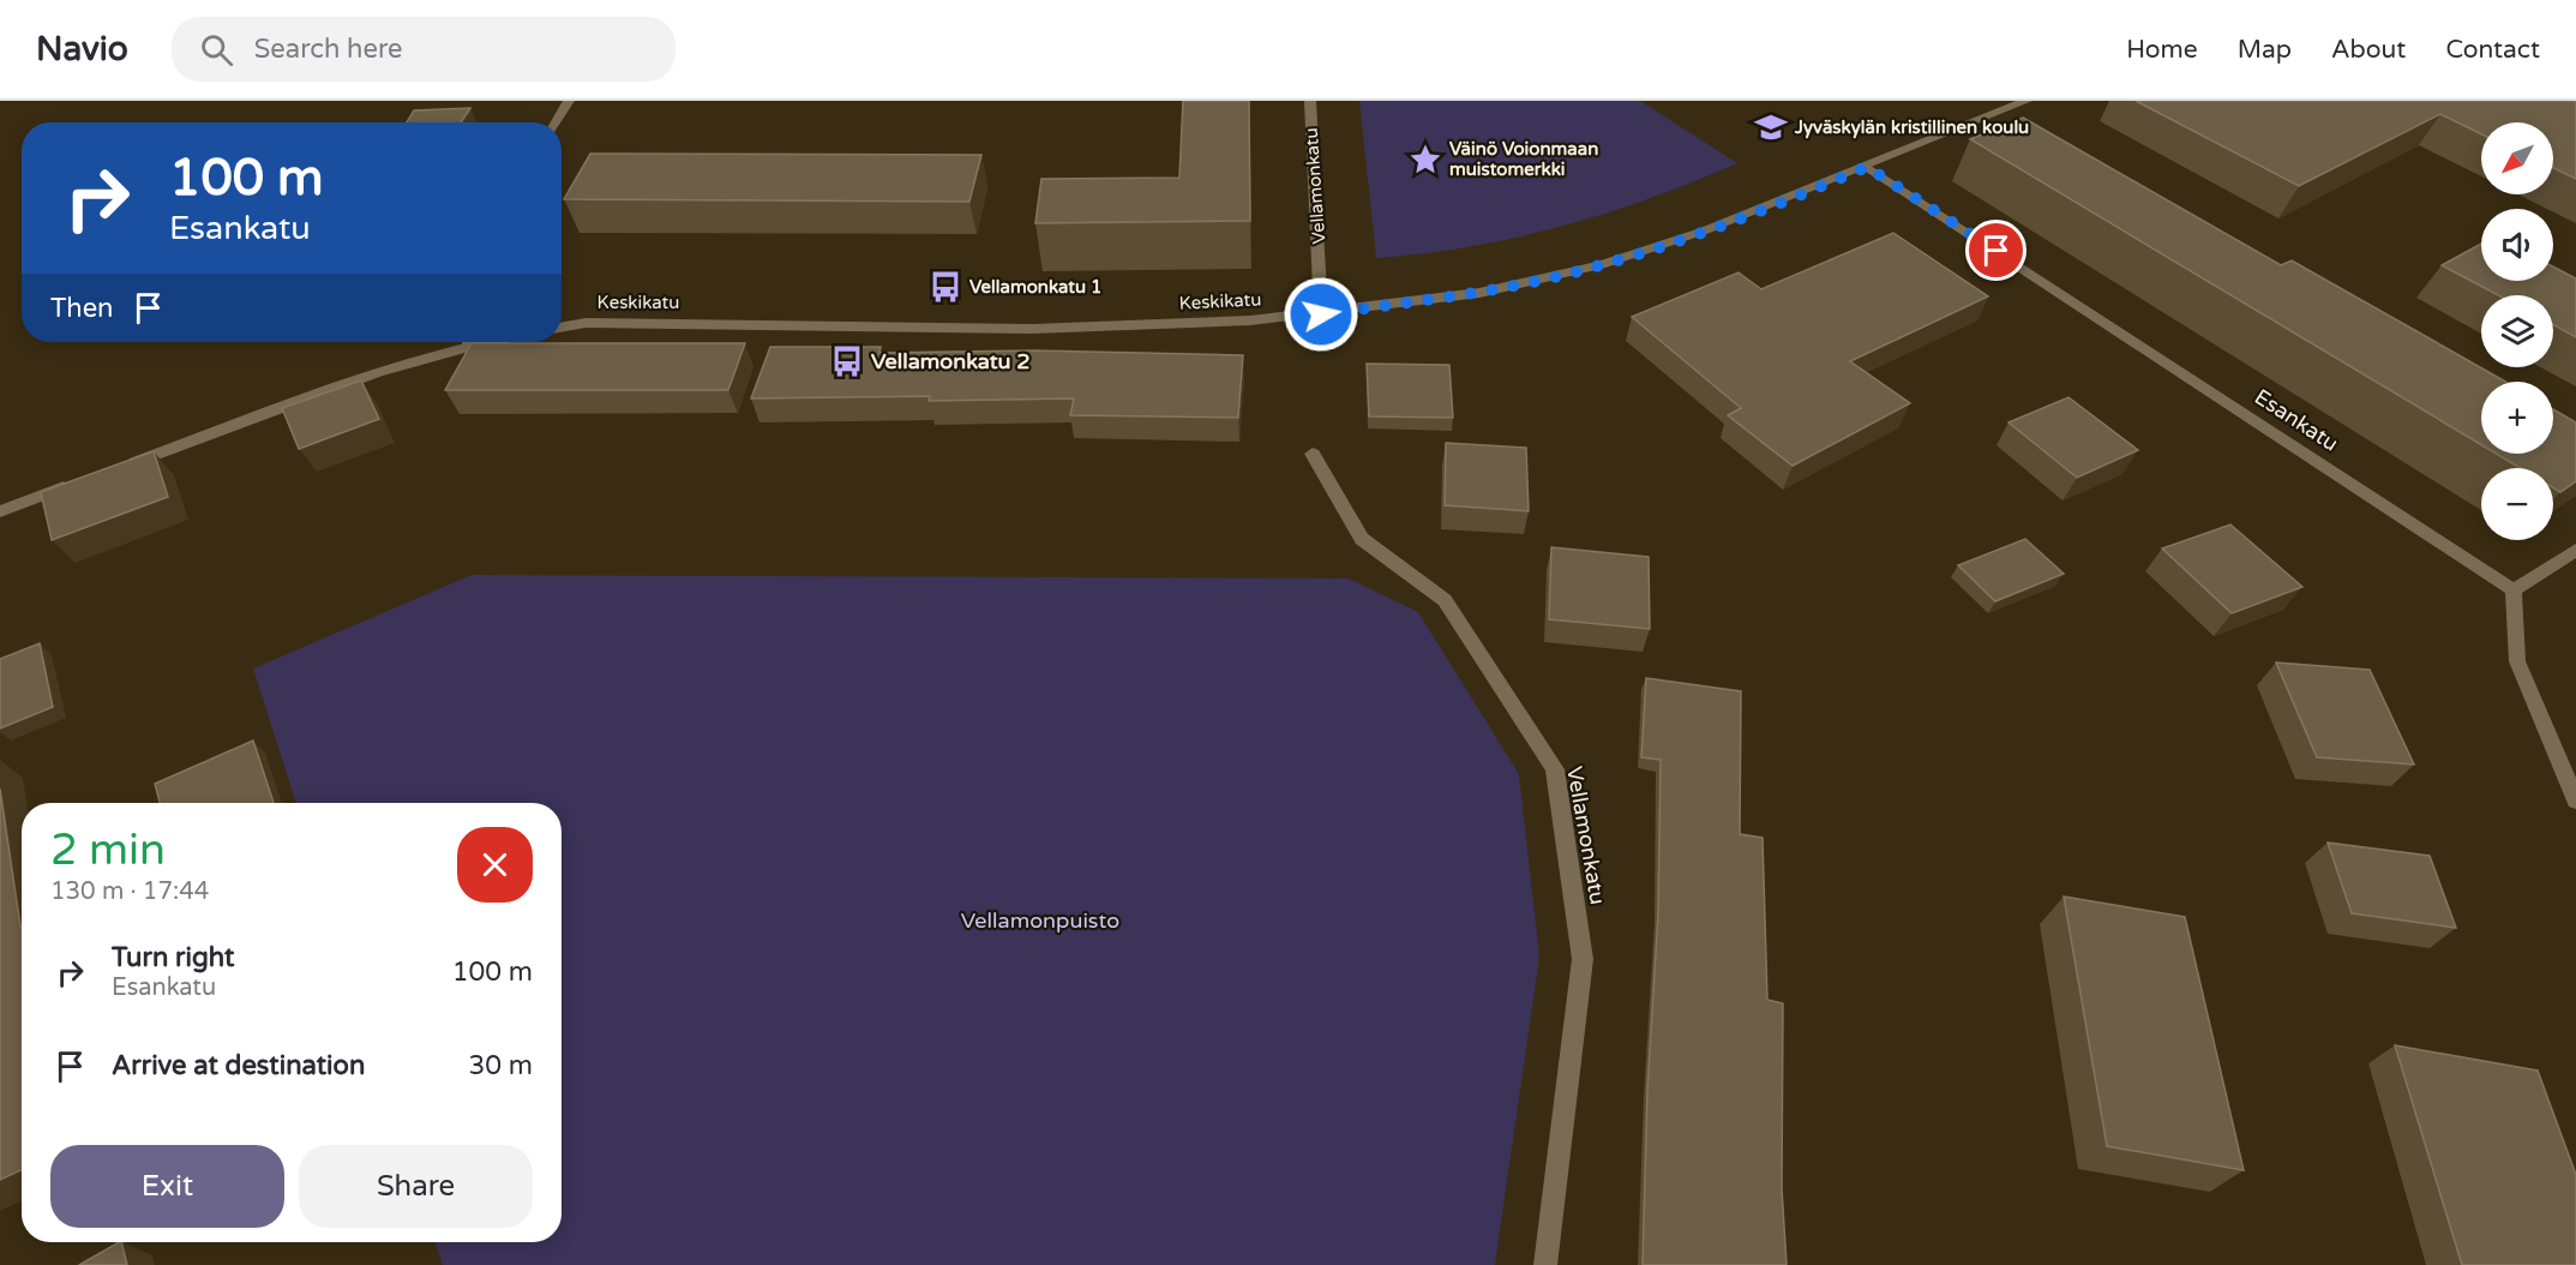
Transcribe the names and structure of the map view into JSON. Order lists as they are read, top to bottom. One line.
{"streets":{"street":["Vellamonkatu","Keskikatu","Esankatu"]},"crossings":[["Vellamonkatu","Keskikatu"],["Keskikatu","Esankatu"]],"parks":["Vellamonpuisto"],"places":{"school or university":["Jyväskylän kristillinen koulu"],"place":["Väinö Voionmaan muistomerkki"],"bus stop":["Vellamonkatu 1","Vellamonkatu 2"]},"north":"bottom left","page":{"header":"Navio","search":"Search here","nav":["Home","Map","About","Contact"],"map_buttons":["+","−"],"turn":["100 m","Esankatu"],"then":"Then","heading":["2 min","130 m · 17:44"],"list":[{"name":"Turn right","note":"Esankatu","value":"100 m"},{"name":"Arrive at destination","value":"30 m"}],"buttons":["Exit","Share"]}}
